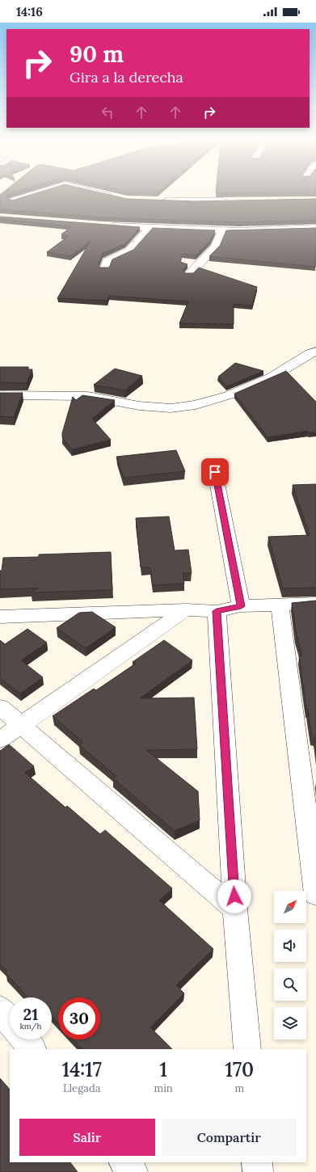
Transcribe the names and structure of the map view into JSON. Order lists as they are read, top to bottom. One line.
{"north":"top right","page":{"status":"14:16","turn":["90 m","Gira a la derecha"],"speed":"21 km/h","limit":"30","eta":["14:17","Llegada","1","min","170","m"],"buttons":["Salir","Compartir"]}}
